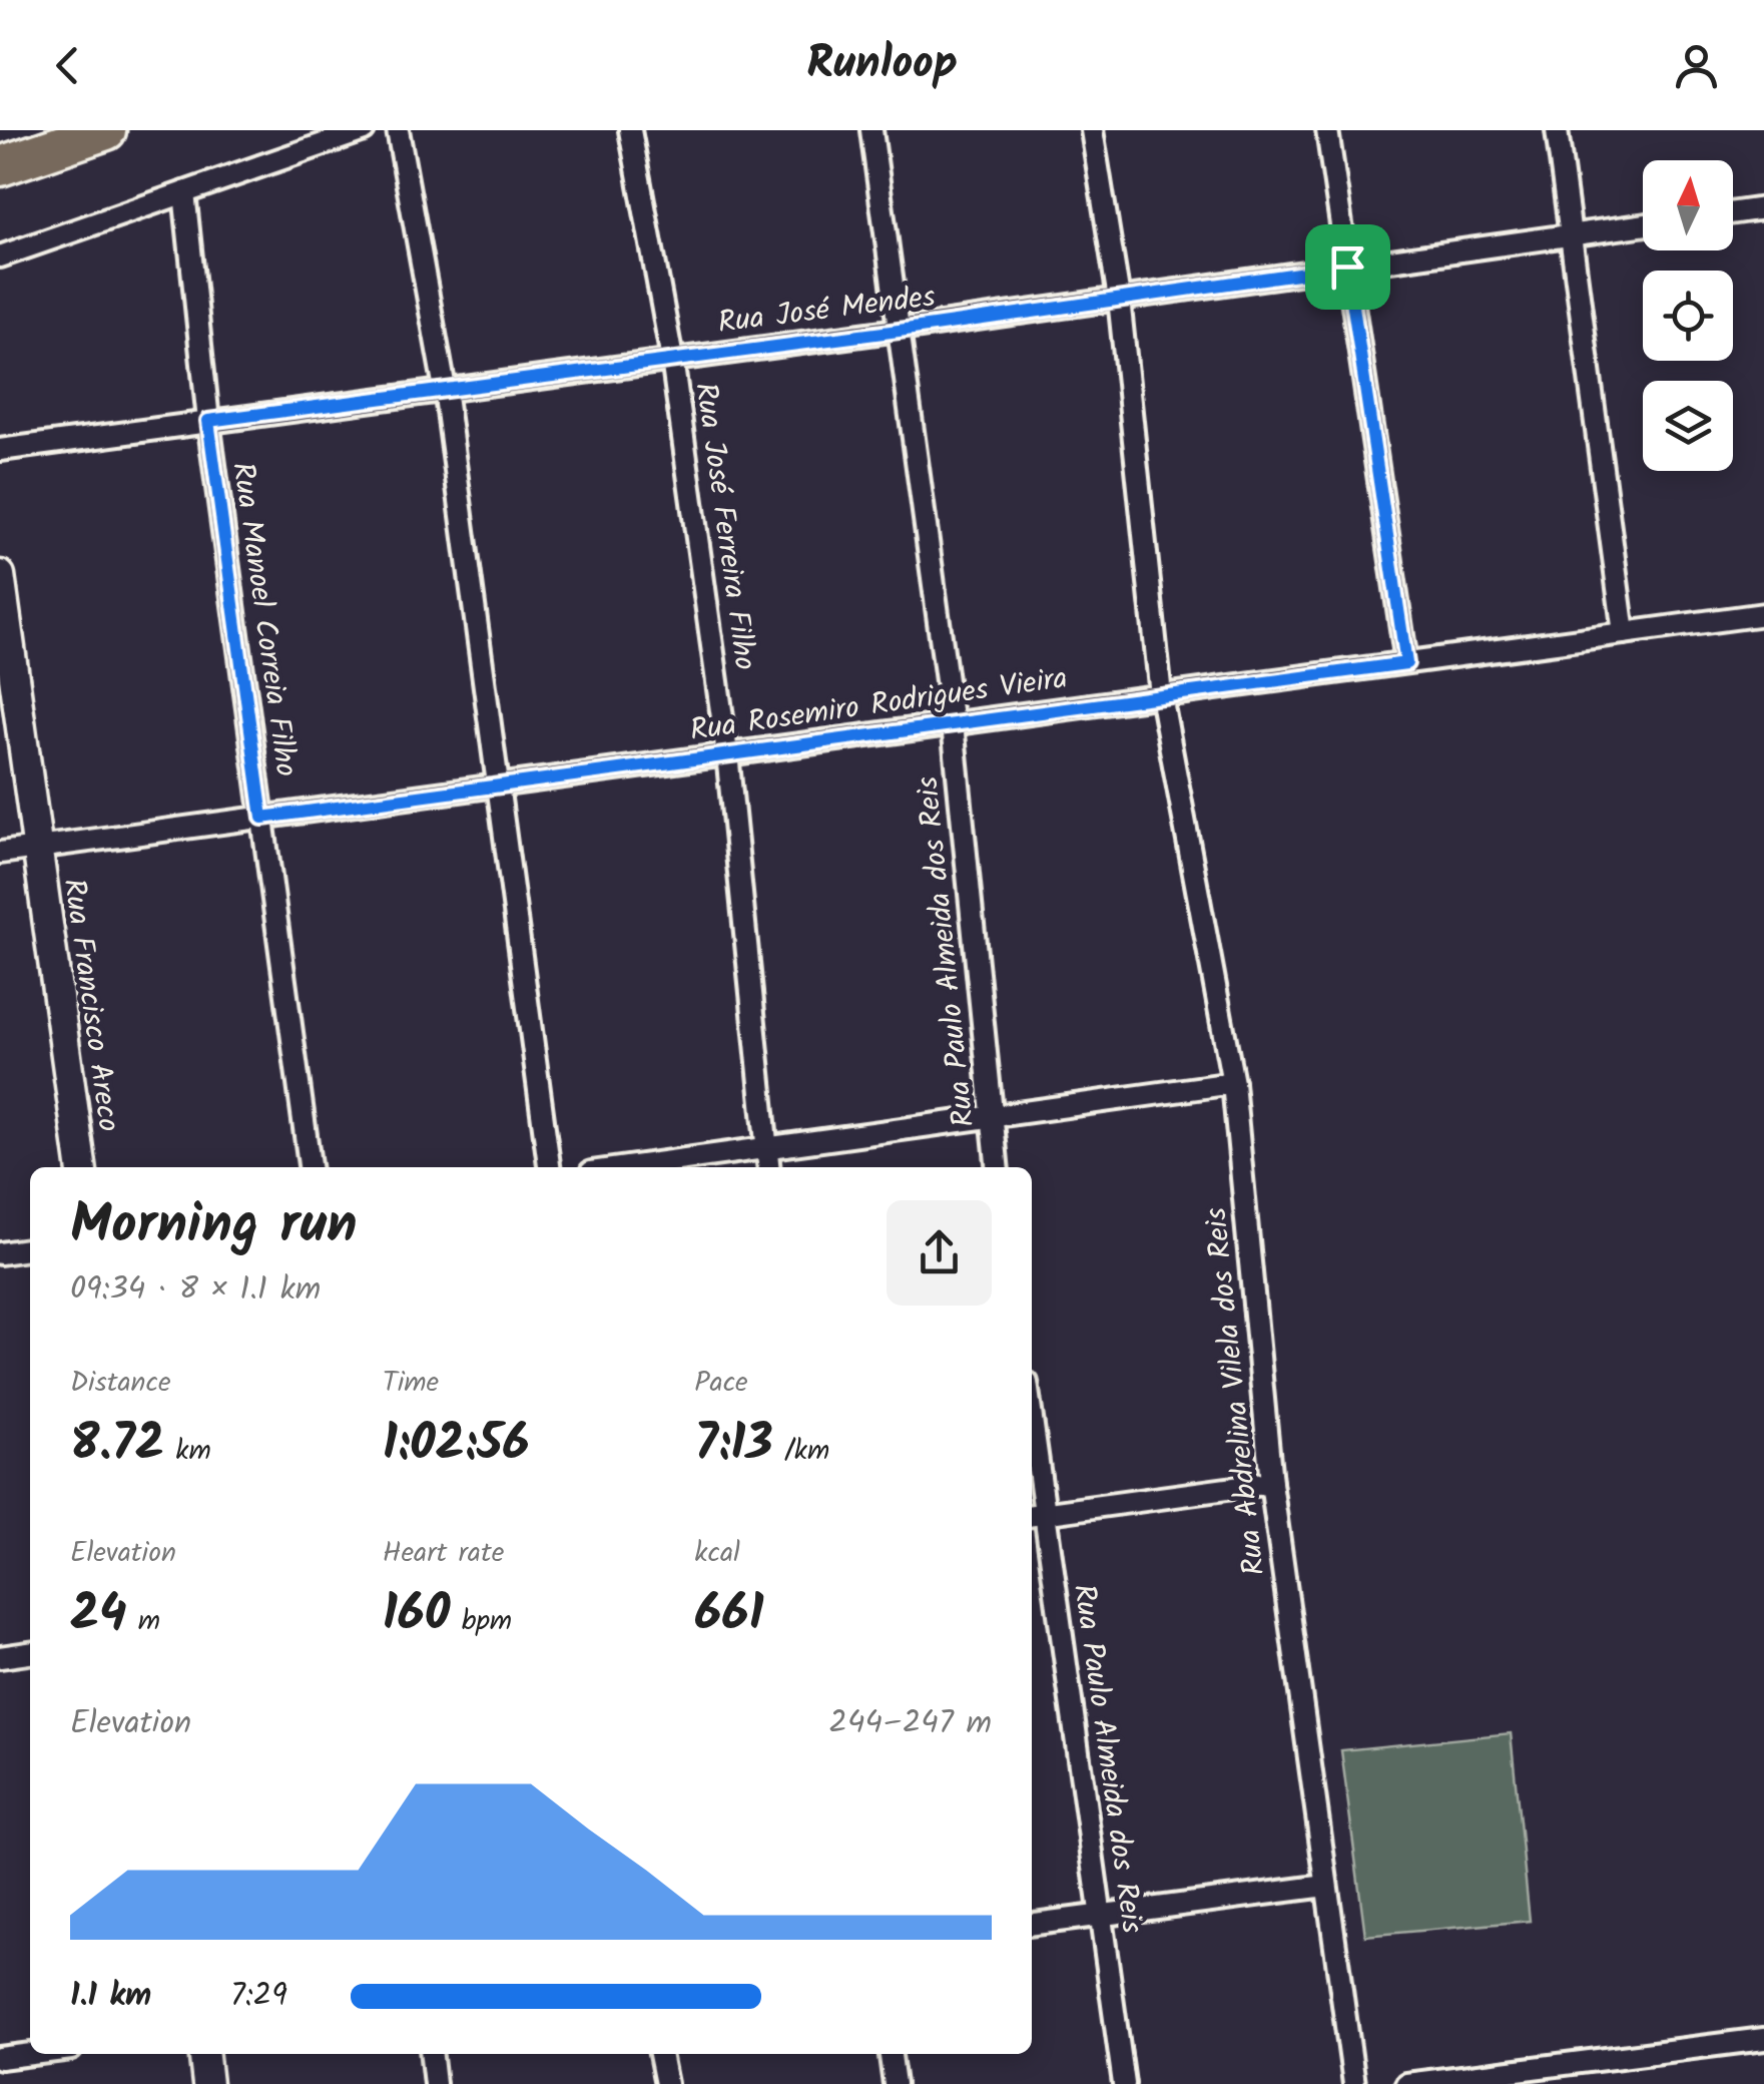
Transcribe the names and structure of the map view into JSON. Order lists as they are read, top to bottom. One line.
{"streets":{"street":["Rua José Mendes","Rua José Ferreira Filho","Rua Manoel Correia Filho","Rua Rosemiro Rodrigues Vieira","Rua Paulo Almeida dos Reis","Rua Francisco Areco","Rua Abdrelina Vilela dos Reis"]},"crossings":[["Rua José Mendes","Rua José Ferreira Filho"],["Rua José Mendes","Rua Manoel Correia Filho"],["Rua José Mendes","Rua Paulo Almeida dos Reis"],["Rua José Mendes","Rua Abdrelina Vilela dos Reis"],["Rua José Ferreira Filho","Rua Rosemiro Rodrigues Vieira"],["Rua Manoel Correia Filho","Rua Rosemiro Rodrigues Vieira"],["Rua Rosemiro Rodrigues Vieira","Rua Paulo Almeida dos Reis"],["Rua Rosemiro Rodrigues Vieira","Rua Francisco Areco"],["Rua Rosemiro Rodrigues Vieira","Rua Abdrelina Vilela dos Reis"]],"north":"top","page":{"header":"Runloop","heading":["Morning run","09:34 · 8 × 1.1 km"],"stats":[["Distance","8.72 km"],["Time","1:02:56"],["Pace","7:13 /km"],["Elevation","24 m"],["Heart rate","160 bpm"],["kcal","661"]],"chart":["Elevation","244–247 m"],"list":[{"name":"1.1 km","note":"7:29"}]}}
